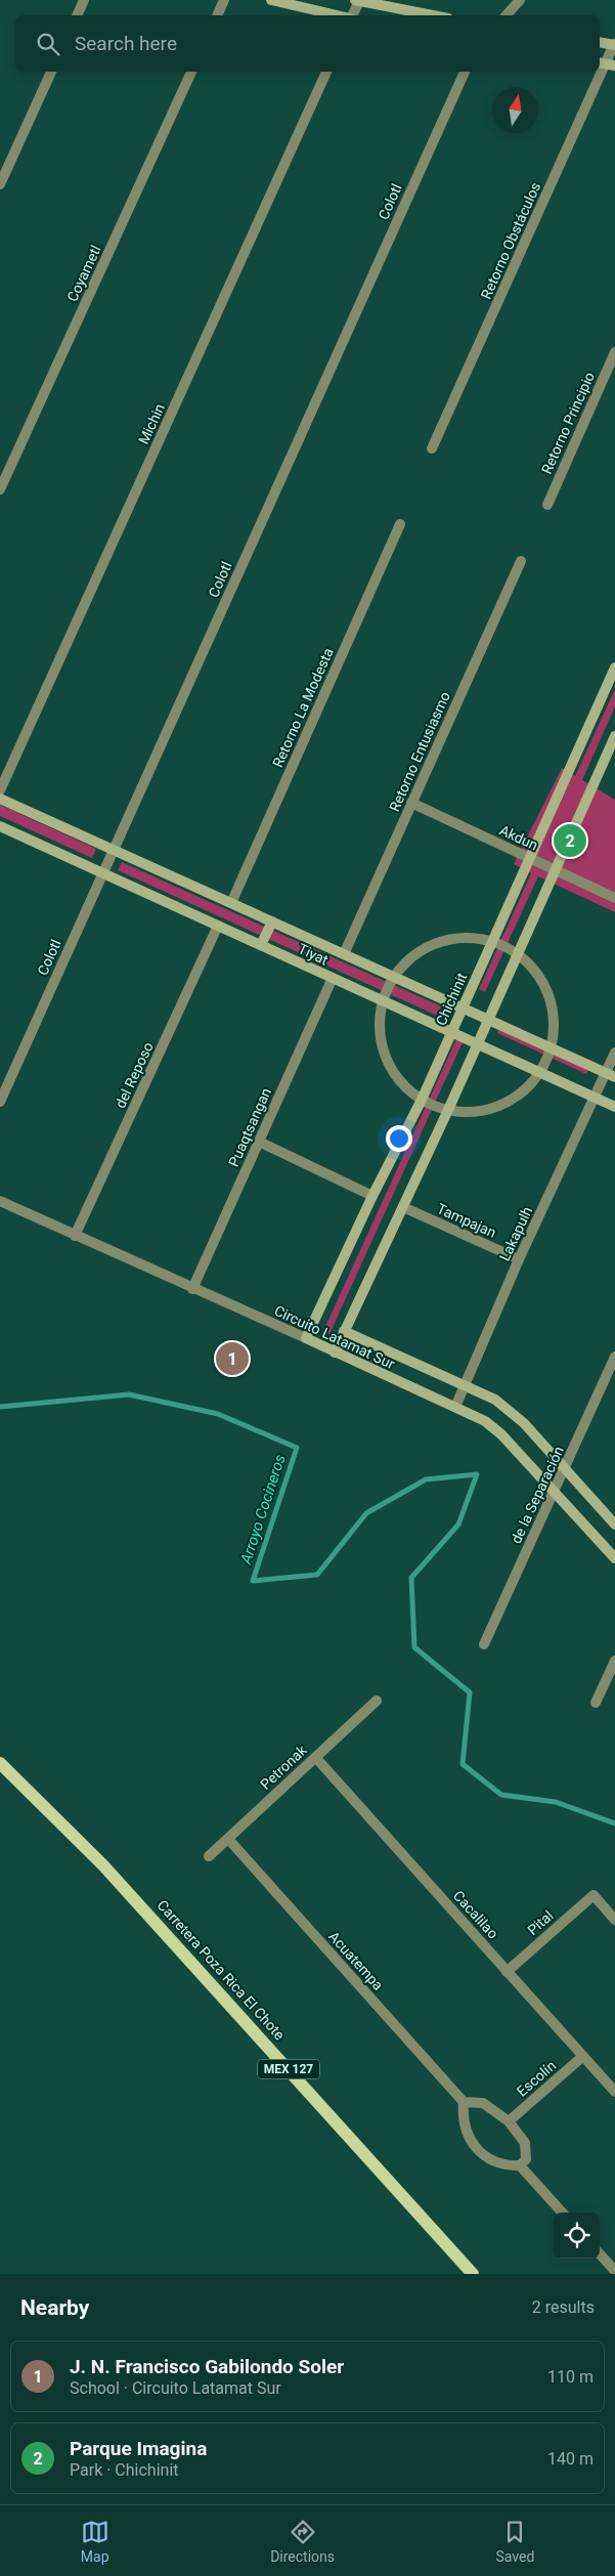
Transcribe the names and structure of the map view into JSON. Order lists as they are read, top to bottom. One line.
{"streets":{"main road":["Carretera Poza Rica El Chote","MEX 127"],"street":["Colotl","Retorno Obstáculos","Coyametl","Retorno Principio","Michin","Retorno La Modesta","Retorno Entusiasmo","Akdun","Tiyat","Chichinit","del Reposo","Puaqtsangan","Tampajan","Lakapulh","Circuito Latamat Sur","de la Separación","Petronak","Cacalilao","Pital","Acuatempa","Escolín"]},"crossings":[["Colotl","Tiyat"],["Retorno La Modesta","Tiyat"],["Retorno Entusiasmo","Akdun"],["Retorno Entusiasmo","Tiyat"],["Akdun","Chichinit"],["Tiyat","Chichinit"],["Tiyat","del Reposo"],["Tiyat","Puaqtsangan"],["Tiyat","Lakapulh"],["Chichinit","Circuito Latamat Sur"],["del Reposo","Circuito Latamat Sur"],["Puaqtsangan","Circuito Latamat Sur"],["Tampajan","Lakapulh"],["Lakapulh","Circuito Latamat Sur"],["Circuito Latamat Sur","de la Separación"],["Petronak","Cacalilao"],["Petronak","Acuatempa"],["Cacalilao","Pital"],["Cacalilao","Escolín"]],"water":["Arroyo Cocineros"],"north":"top","page":{"search":"Search here","pins":["2","1"],"heading":["Nearby","2 results"],"list":[{"mark":"1","name":"J. N. Francisco Gabilondo Soler","note":"School · Circuito Latamat Sur","value":"110 m"},{"mark":"2","name":"Parque Imagina","note":"Park · Chichinit","value":"140 m"}],"nav":["Map","Directions","Saved"]}}
